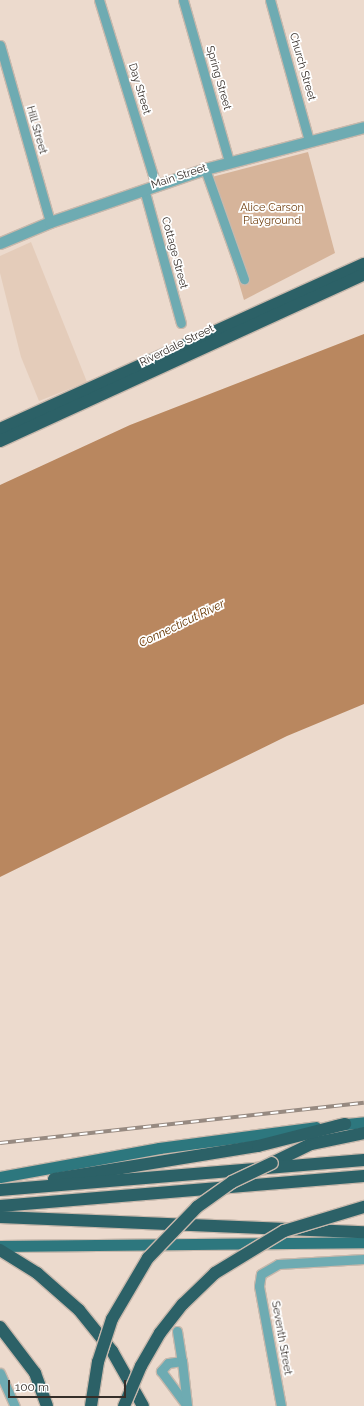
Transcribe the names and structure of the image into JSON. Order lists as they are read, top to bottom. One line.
{"streets":{"highway":["Riverdale Street"],"street":["Church Street","Spring Street","Day Street","Hill Street","Main Street","Cottage Street","Seventh Street"]},"crossings":[["Church Street","Main Street"],["Spring Street","Main Street"],["Day Street","Main Street"],["Hill Street","Main Street"],["Main Street","Cottage Street"]],"water":["Connecticut River"],"parks":["Alice Carson Playground"],"scale_bar":"100 m"}
